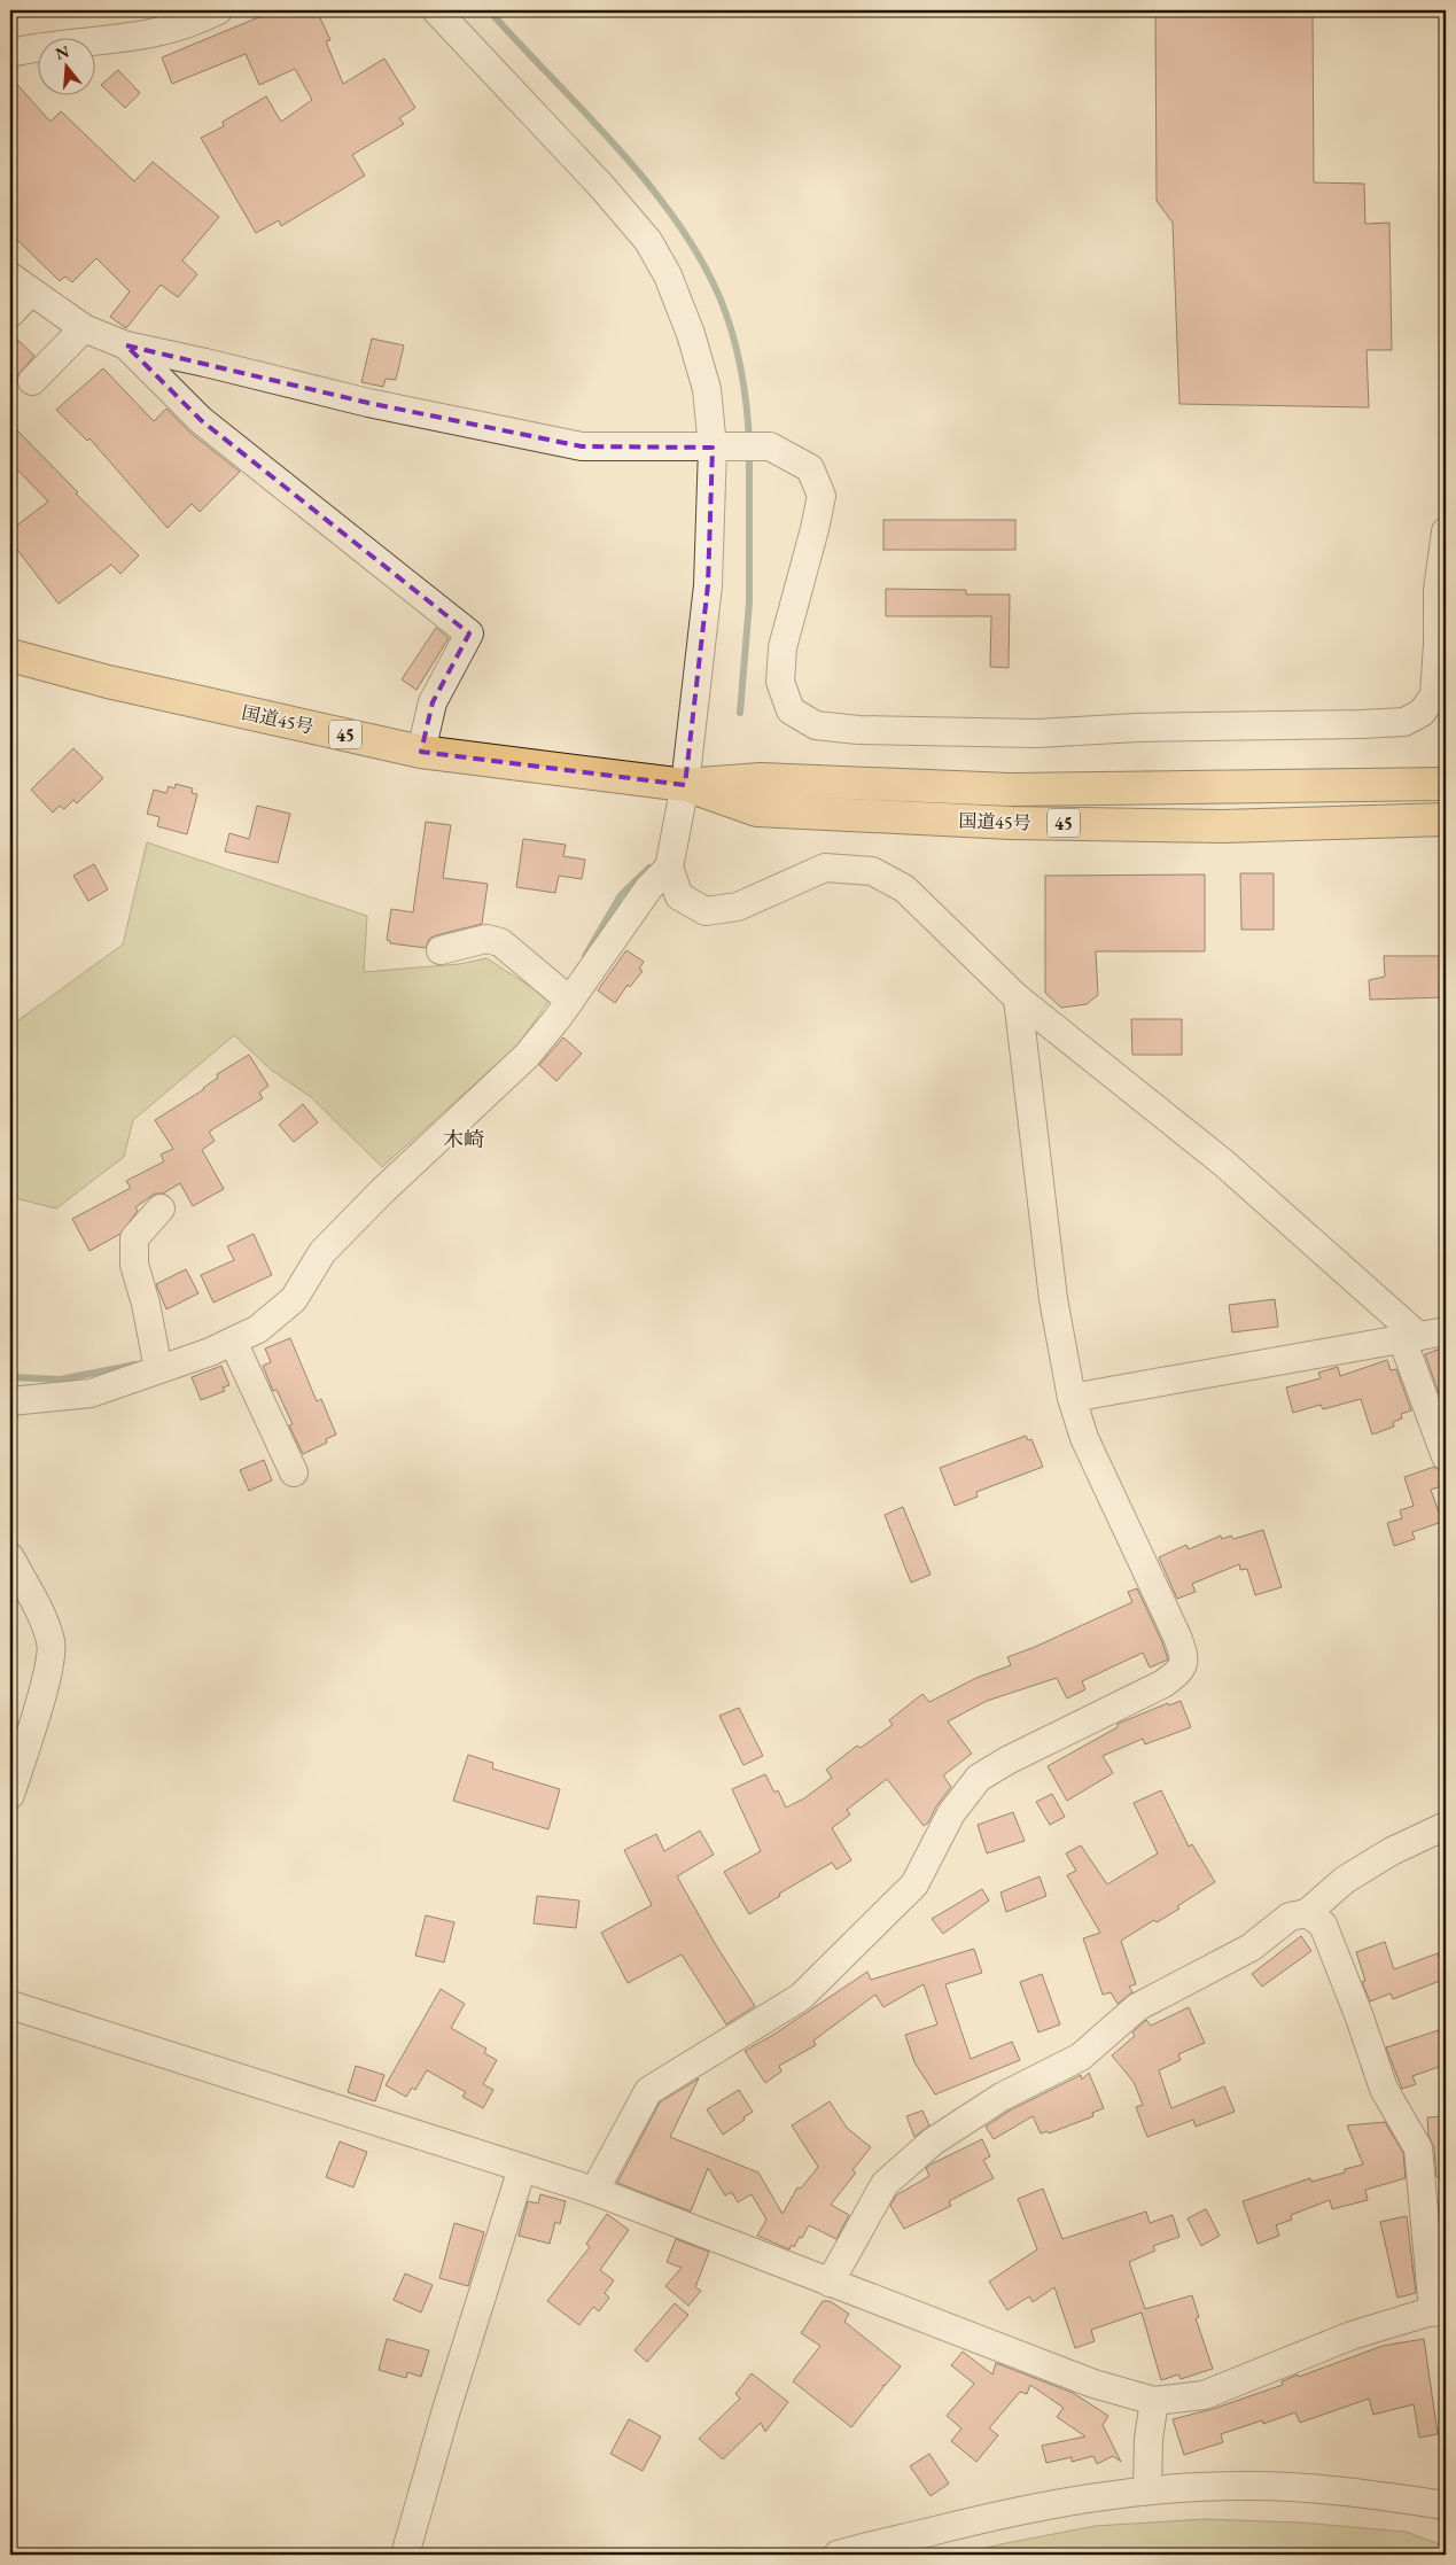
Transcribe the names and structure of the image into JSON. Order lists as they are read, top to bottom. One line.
{"streets":{"highway":["国道45号","45"]},"districts":["木崎"],"north":"top"}
